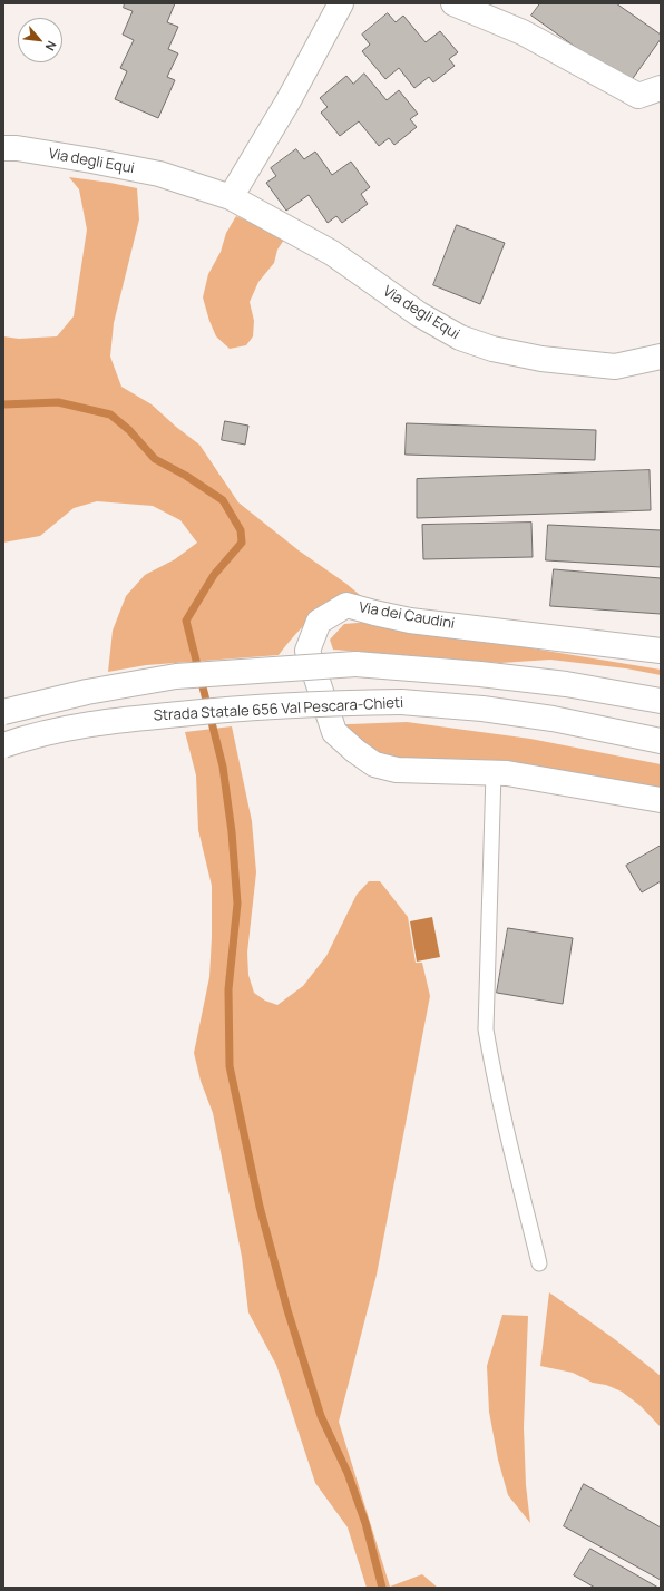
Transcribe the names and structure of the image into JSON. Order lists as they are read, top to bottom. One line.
{"streets":{"main road":["Via degli Equi","Via dei Caudini","Strada Statale 656 Val Pescara-Chieti"]},"north":"bottom right"}
